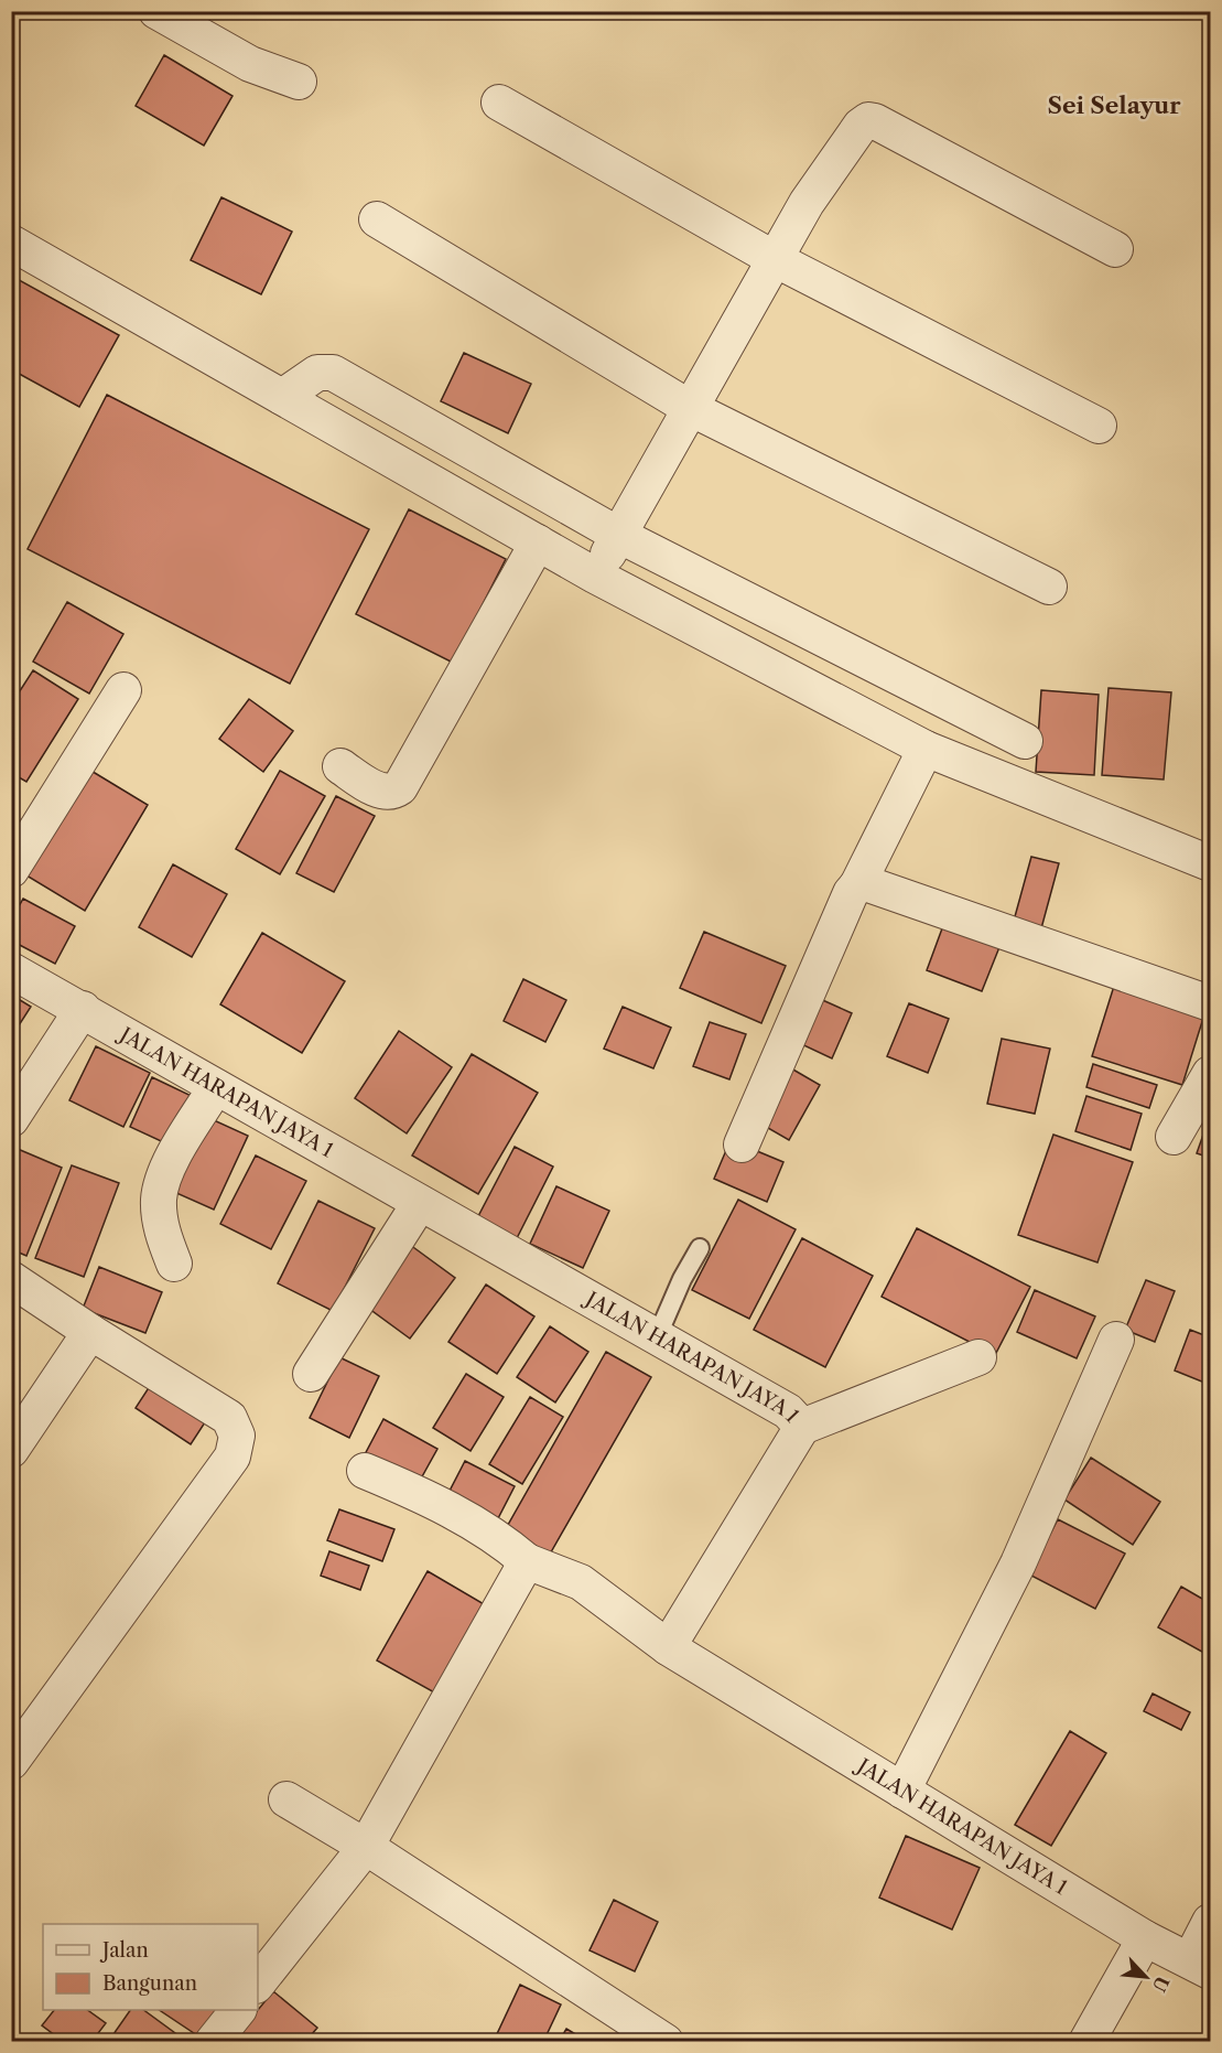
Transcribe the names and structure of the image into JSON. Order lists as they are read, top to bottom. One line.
{"streets":{"street":["JALAN HARAPAN JAYA 1"]},"districts":["Sei Selayur"],"legend":["Jalan","Bangunan"],"north":"bottom right"}
